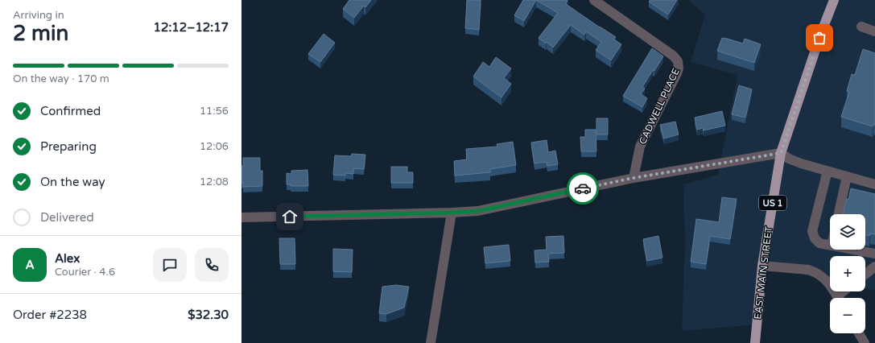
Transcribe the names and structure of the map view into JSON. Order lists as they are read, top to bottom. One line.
{"streets":{"main road":["US 1","EAST MAIN STREET"],"street":["CADWELL PLACE"]},"page":{"heading":["2 min","Arriving in","12:12–12:17"],"panel":["Alex","Courier · 4.6","Order #2238","$32.30"],"bar":"On the way · 170 m","list":[["Confirmed","11:56"],["Preparing","12:06"],["On the way","12:08"],"Delivered"],"map_buttons":["+","−"],"round":"A"}}
